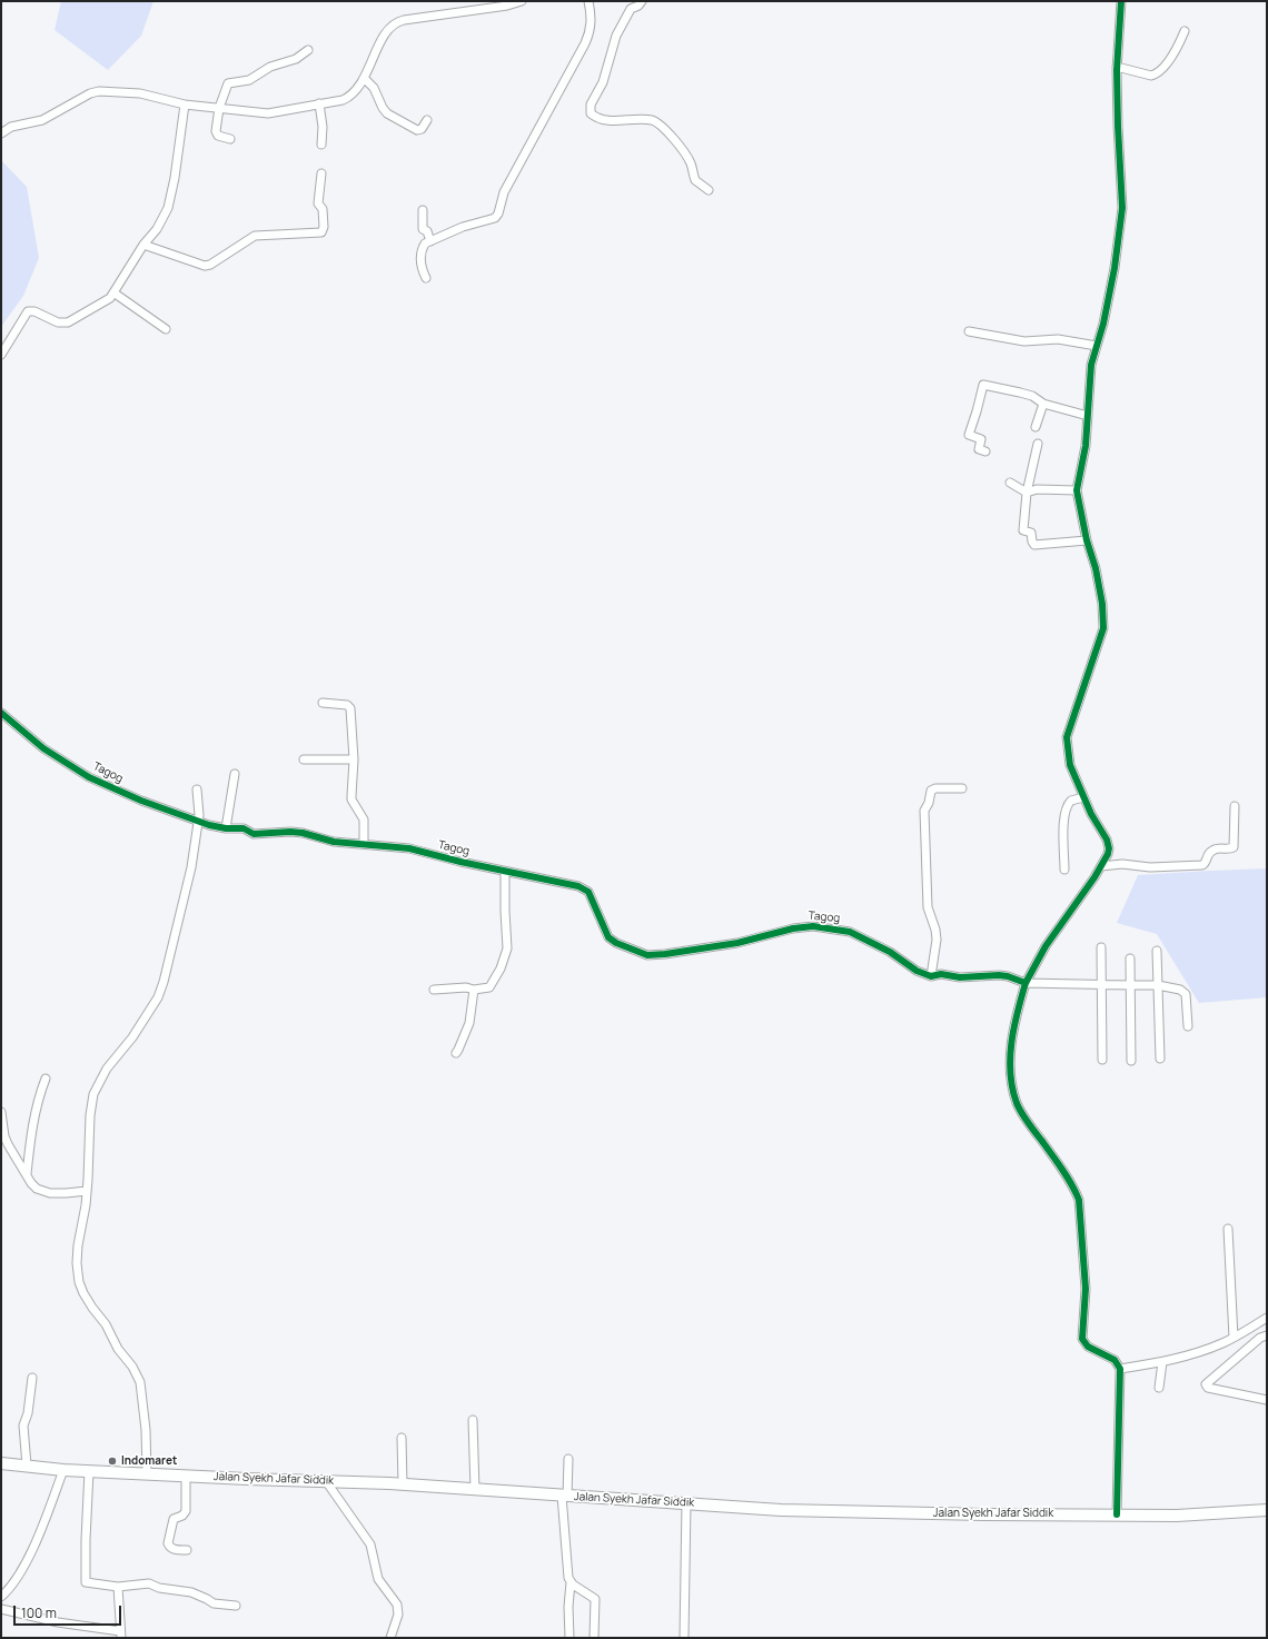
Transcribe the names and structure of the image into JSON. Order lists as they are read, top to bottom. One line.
{"streets":{"main road":["Jalan Syekh Jafar Siddik"],"street":["Tagog"]},"places":["Indomaret"],"scale_bar":"100 m"}
